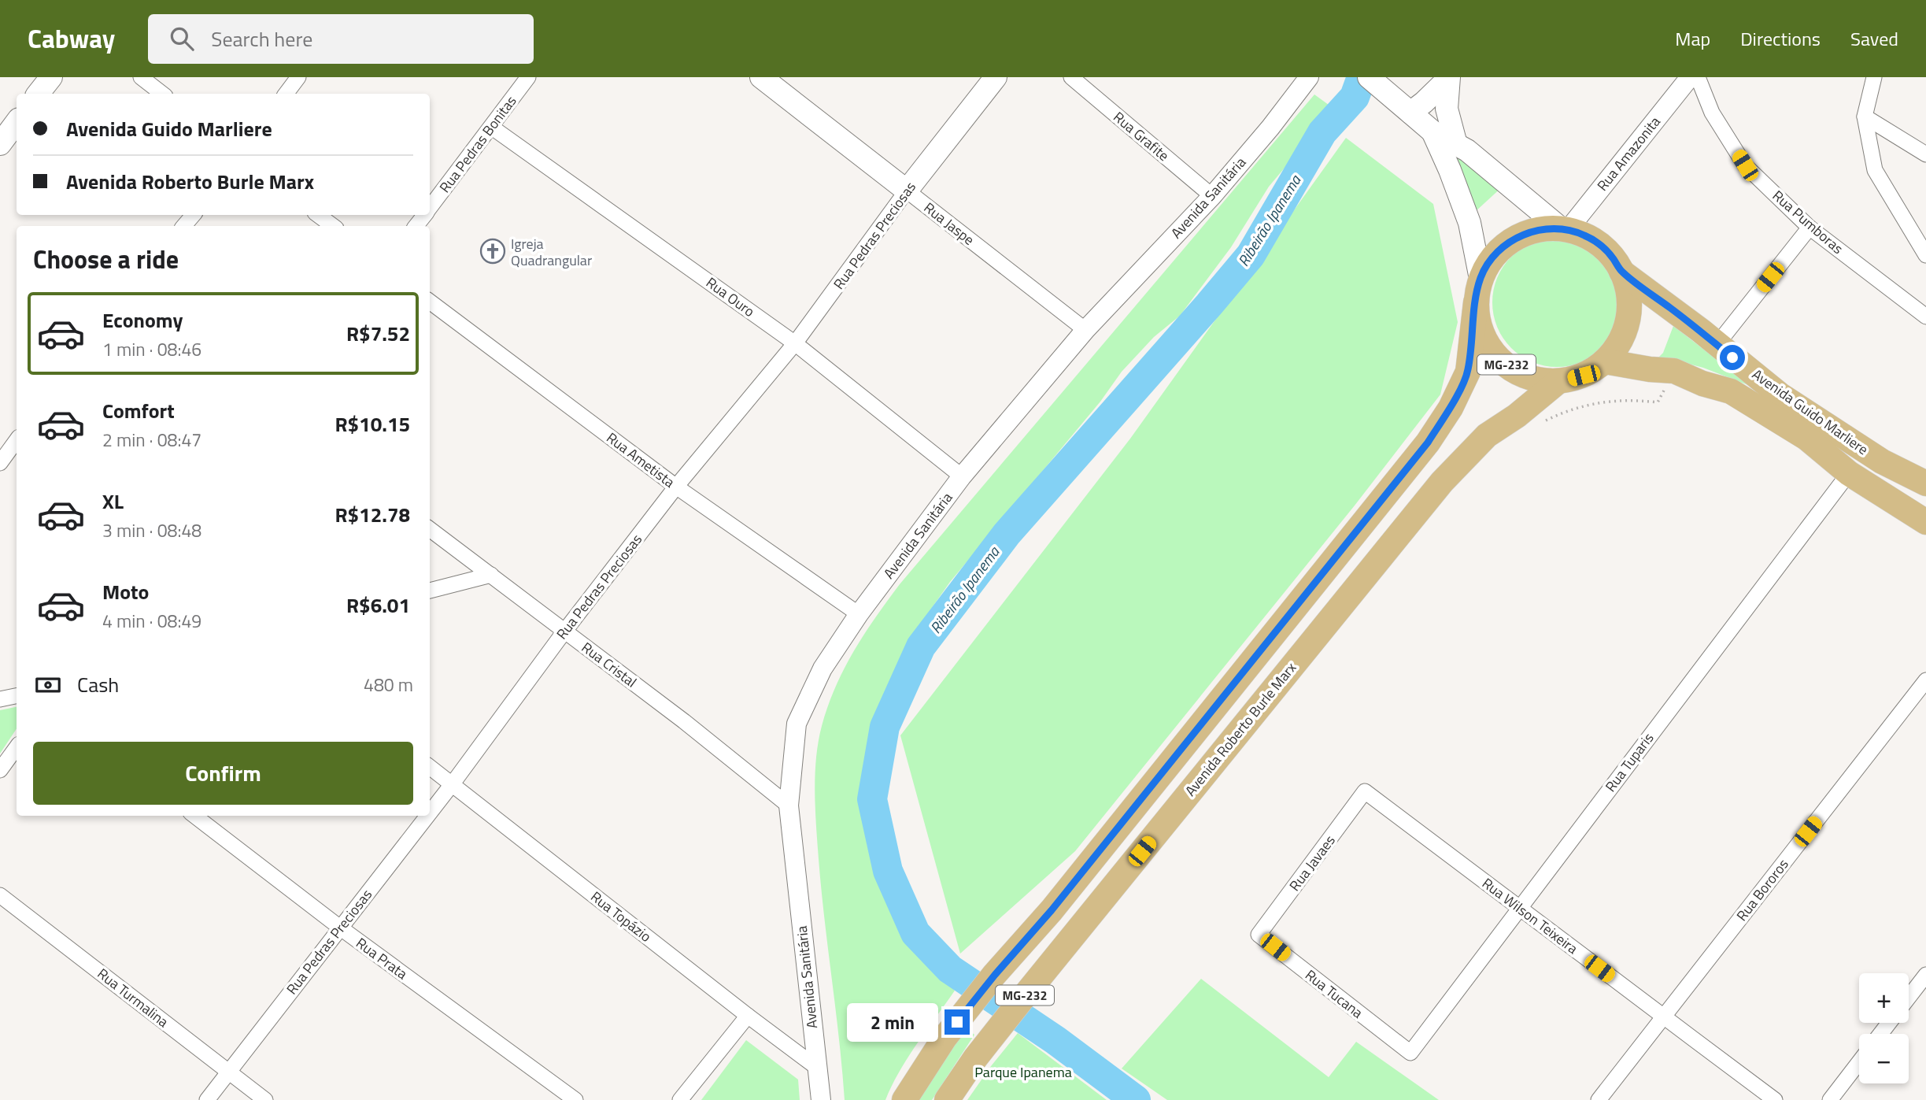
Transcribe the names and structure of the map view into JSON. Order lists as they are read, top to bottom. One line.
{"streets":{"main road":["Rua Jaspe","Rua Pedras Preciosas","MG-232","Avenida Guido Marliere","Avenida Roberto Burle Marx"],"street":["Rua Grafite","Rua Pedras Bonitas","Rua Amazonita","Avenida Sanitária","Rua Pumboras","Rua Ouro","Rua Ametista","Rua Cristal","Rua Tuparis","Rua Javaes","Rua Bororos","Rua Wilson Teixeira","Rua Topázio","Rua Prata","Rua Tucana","Rua Turmalina"]},"crossings":[["Rua Grafite","Avenida Sanitária"],["Rua Pedras Bonitas","Rua Ouro"],["Rua Amazonita","MG-232"],["Rua Amazonita","Avenida Guido Marliere"],["Rua Amazonita","Avenida Roberto Burle Marx"],["Avenida Sanitária","Rua Jaspe"],["Avenida Sanitária","Rua Ouro"],["Avenida Sanitária","Rua Ametista"],["Avenida Sanitária","Rua Cristal"],["Avenida Sanitária","Rua Topázio"],["Rua Jaspe","Rua Pedras Preciosas"],["Rua Pedras Preciosas","Rua Ouro"],["Rua Pedras Preciosas","Rua Ametista"],["Rua Pedras Preciosas","Rua Cristal"],["Rua Pedras Preciosas","Rua Topázio"],["Rua Pedras Preciosas","Rua Prata"],["Rua Pedras Preciosas","Rua Turmalina"],["MG-232","Avenida Guido Marliere"],["MG-232","Avenida Roberto Burle Marx"],["Avenida Guido Marliere","Avenida Roberto Burle Marx"],["Avenida Guido Marliere","Rua Tuparis"],["Rua Tuparis","Rua Wilson Teixeira"],["Rua Tuparis","Rua Tucana"],["Rua Javaes","Rua Wilson Teixeira"],["Rua Javaes","Rua Tucana"],["Rua Bororos","Rua Wilson Teixeira"]],"water":["Ribeirão Ipanema"],"parks":["Parque Ipanema"],"places":{"church":["Igreja Quadrangular"]},"page":{"header":"Cabway","search":"Search here","nav":["Map","Directions","Saved"],"banner":["Avenida Guido Marliere","Avenida Roberto Burle Marx"],"heading":"Choose a ride","list":[{"name":"Economy","note":"1 min · 08:46","value":"R$7.52"},{"name":"Comfort","note":"2 min · 08:47","value":"R$10.15"},{"name":"XL","note":"3 min · 08:48","value":"R$12.78"},{"name":"Moto","note":"4 min · 08:49","value":"R$6.01"}],"pay":["Cash","480 m"],"buttons":"Confirm","map_buttons":["+","−"],"bubble":"2 min"}}
